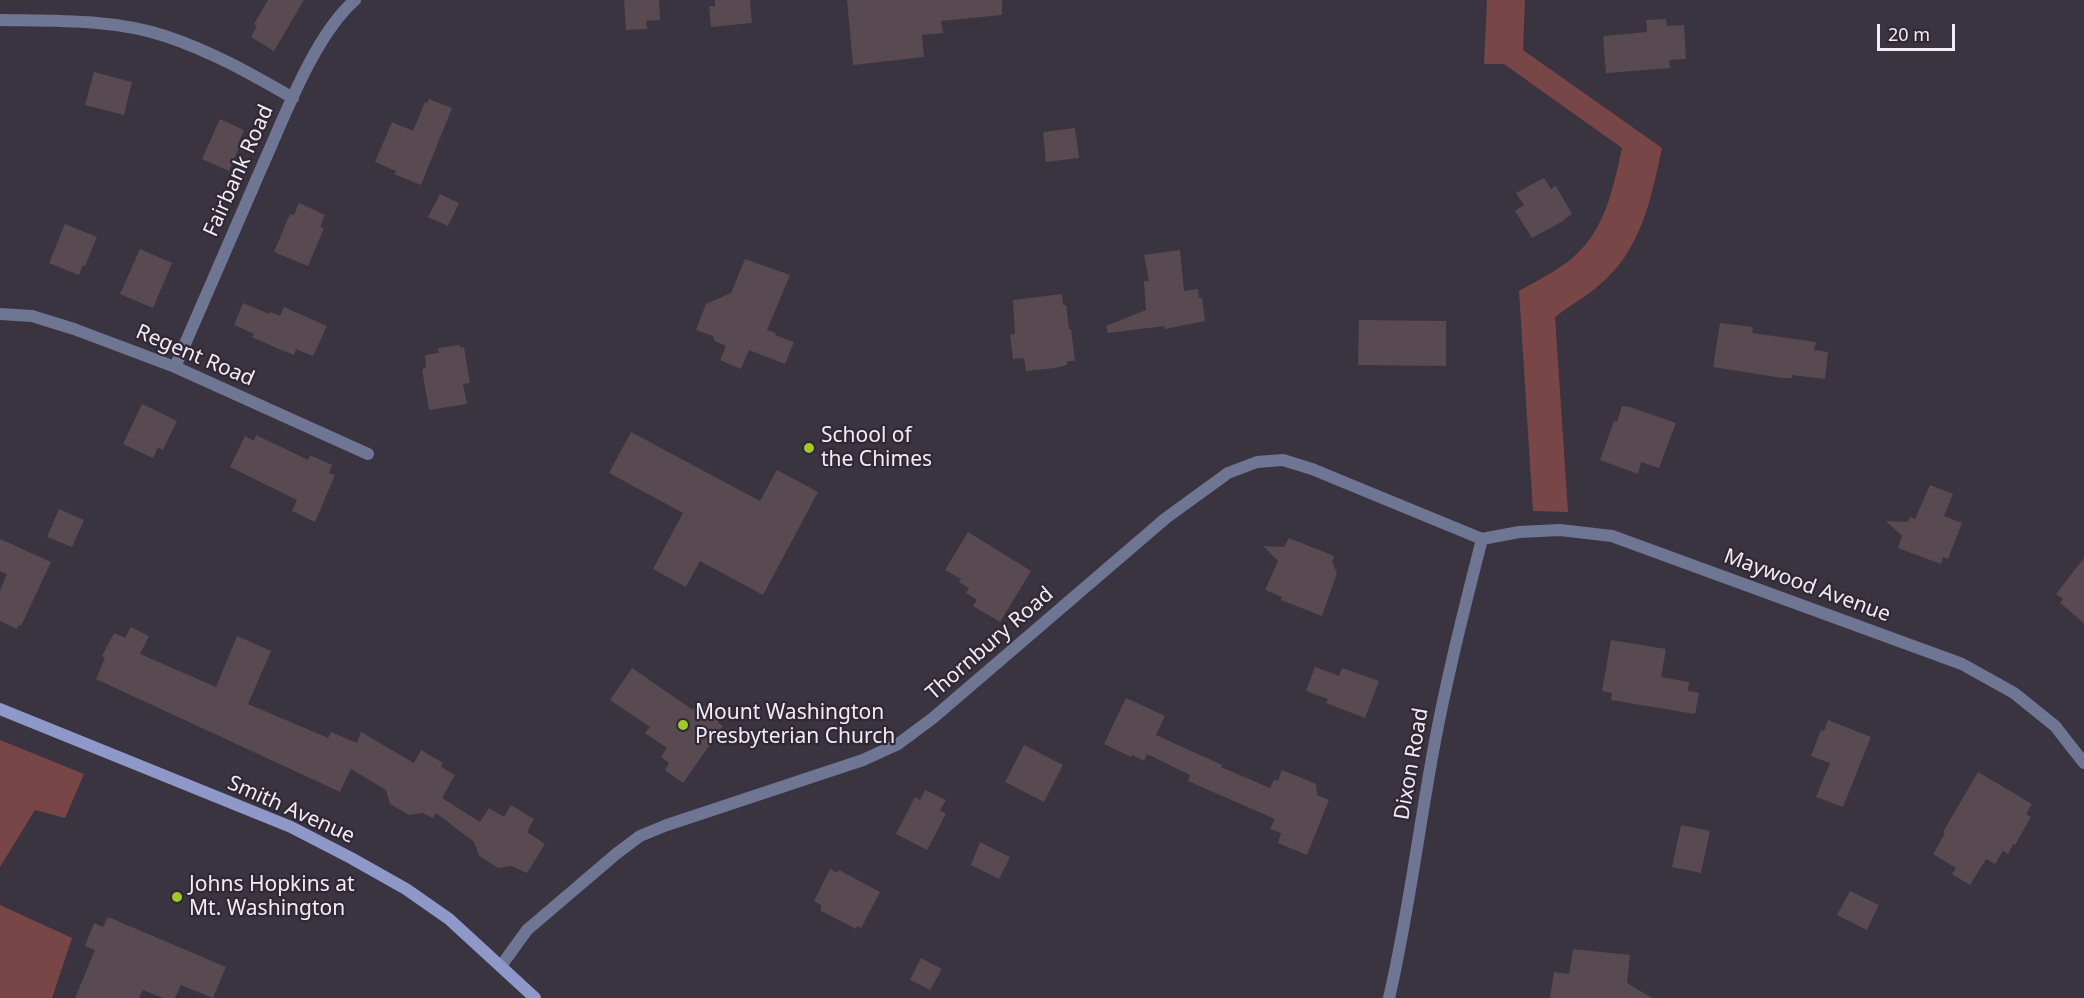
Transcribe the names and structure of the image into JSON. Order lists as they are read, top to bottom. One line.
{"streets":{"main road":["Smith Avenue"],"street":["Fairbank Road","Regent Road","Maywood Avenue","Thornbury Road","Dixon Road"]},"crossings":[["Fairbank Road","Regent Road"],["Maywood Avenue","Thornbury Road"],["Maywood Avenue","Dixon Road"],["Thornbury Road","Dixon Road"],["Thornbury Road","Smith Avenue"]],"places":["School of the Chimes","Mount Washington Presbyterian Church","Johns Hopkins at Mt. Washington"],"scale_bar":"20 m"}
